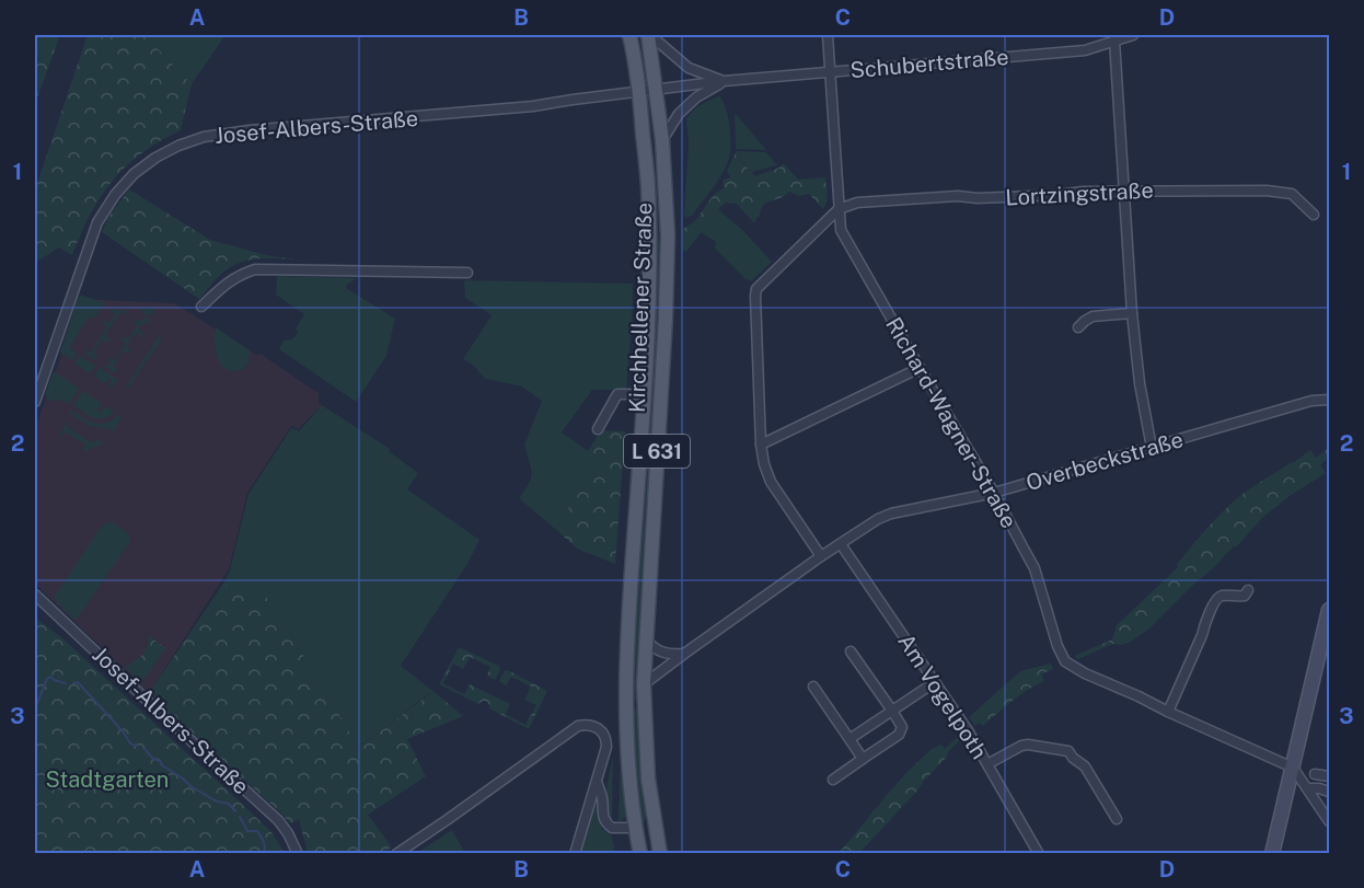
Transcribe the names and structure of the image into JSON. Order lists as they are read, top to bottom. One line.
{"streets":{"main road":["Kirchhellener Straße","L 631"],"street":["Schubertstraße","Josef-Albers-Straße","Lortzingstraße","Richard-Wagner-Straße","Overbeckstraße","Am Vogelpoth"]},"crossings":[["Schubertstraße","Kirchhellener Straße"],["Schubertstraße","Richard-Wagner-Straße"],["Josef-Albers-Straße","Kirchhellener Straße"],["Lortzingstraße","Richard-Wagner-Straße"],["Kirchhellener Straße","L 631"],["Kirchhellener Straße","Overbeckstraße"],["Richard-Wagner-Straße","Overbeckstraße"],["L 631","Overbeckstraße"],["Overbeckstraße","Am Vogelpoth"]],"parks":["Stadtgarten"],"grid":{"columns":["A","B","C","D"],"rows":["1","2","3"]}}
